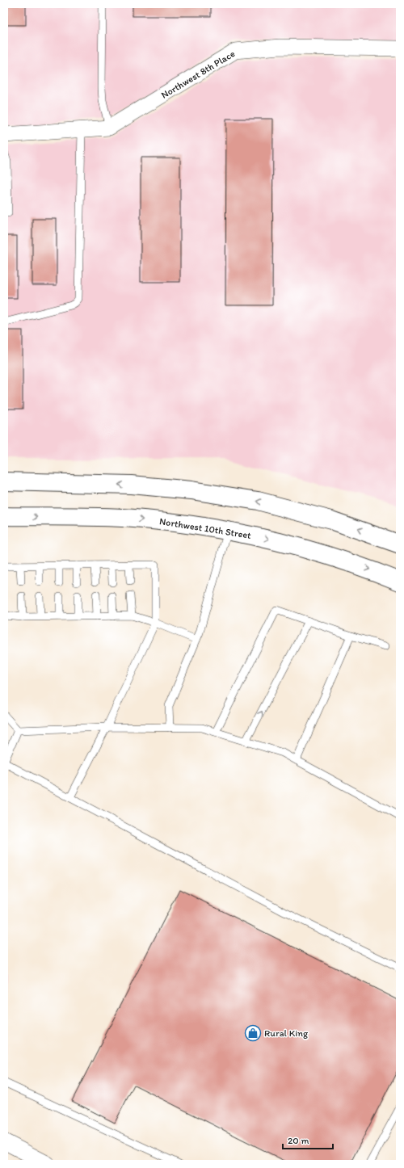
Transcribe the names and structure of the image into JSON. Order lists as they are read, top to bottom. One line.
{"streets":{"highway":["Northwest 10th Street"],"street":["Northwest 8th Place"]},"places":{"shop":["Rural King"]},"scale_bar":"20 m"}
